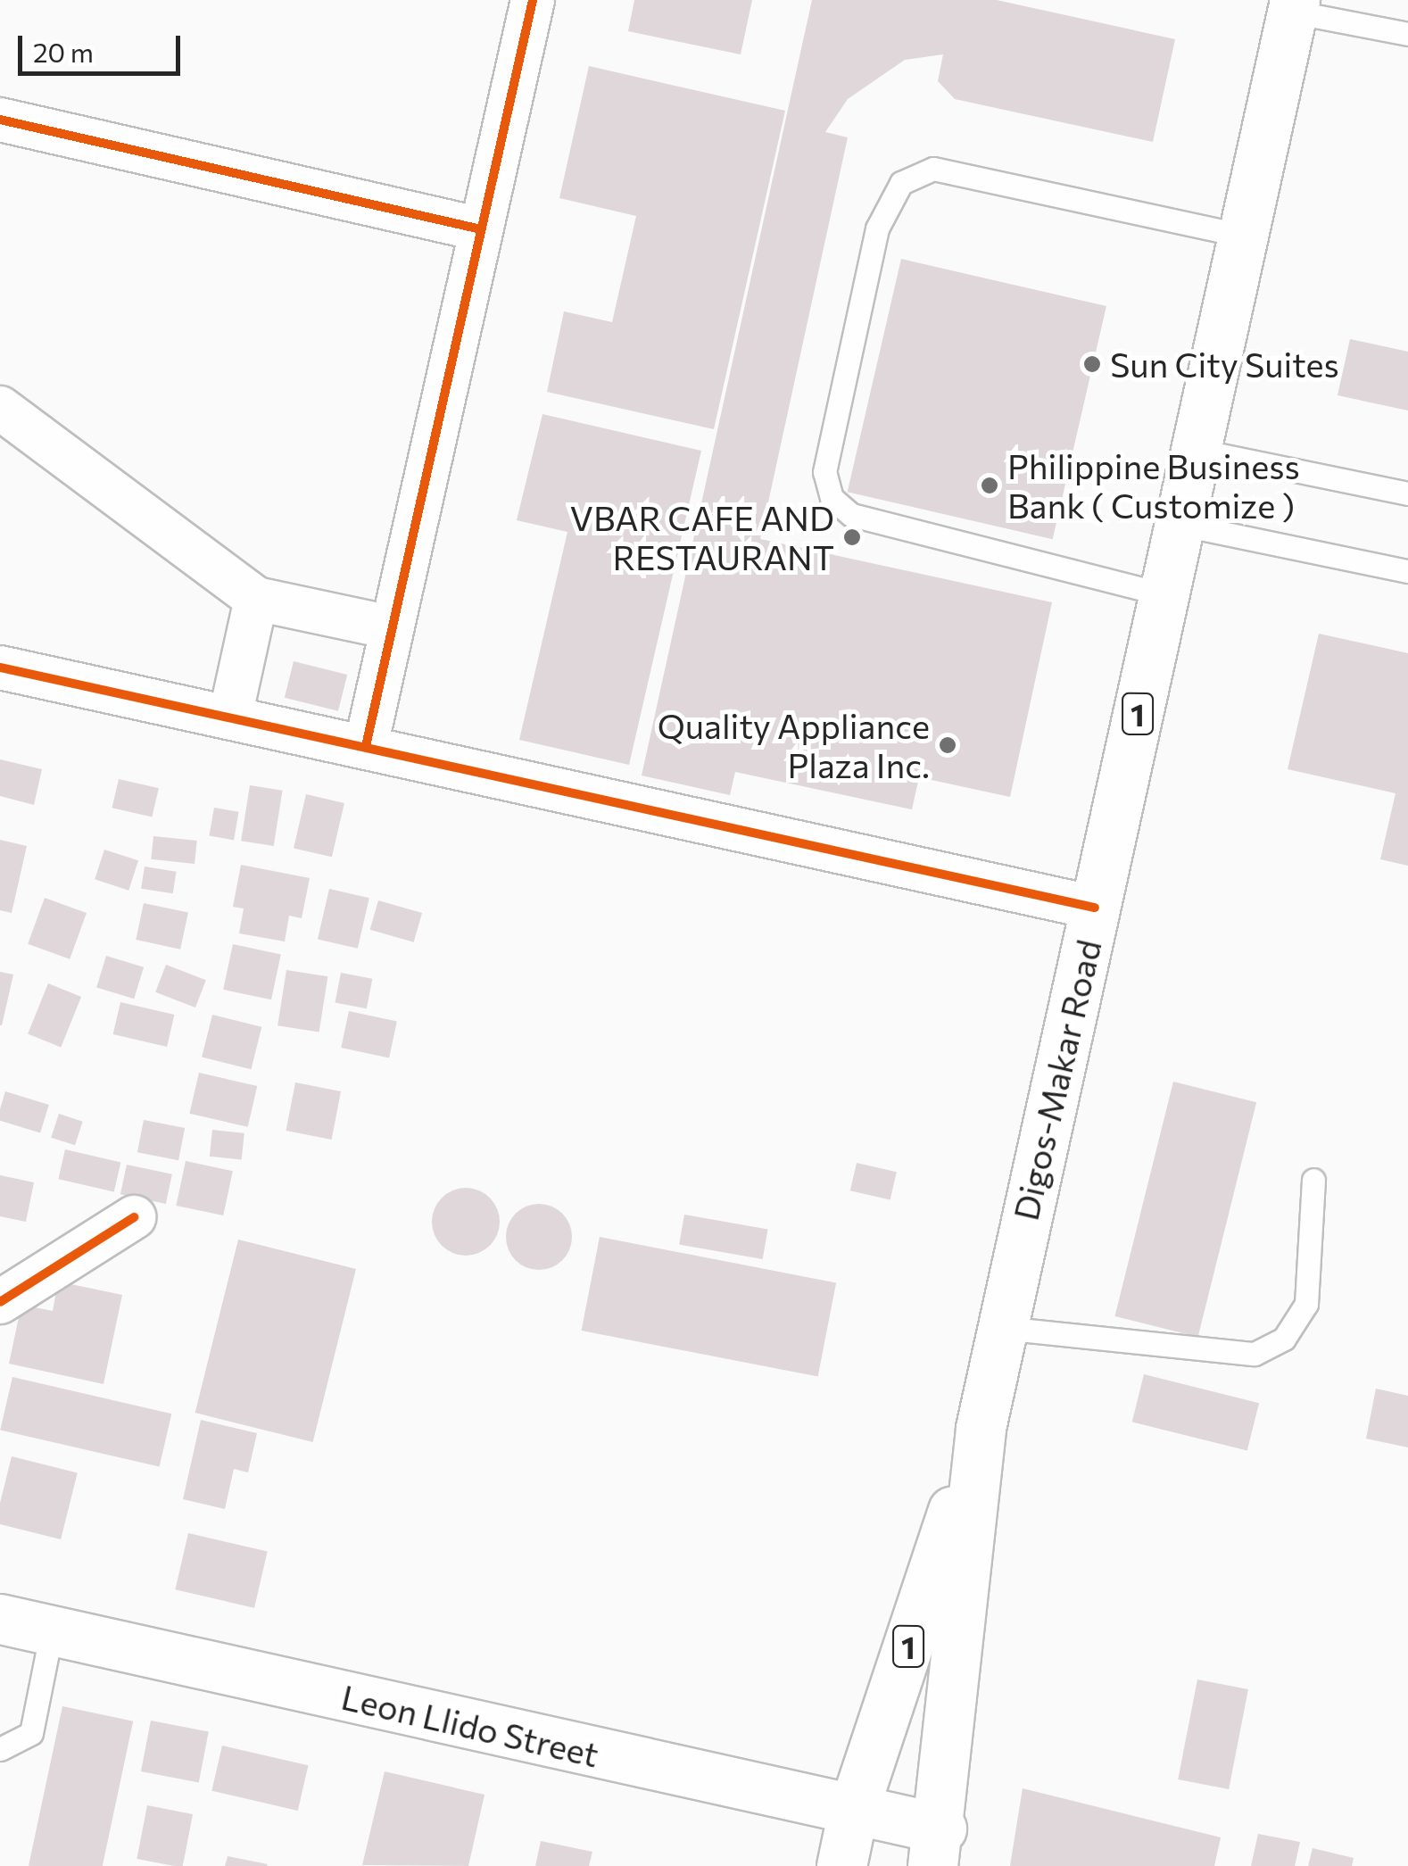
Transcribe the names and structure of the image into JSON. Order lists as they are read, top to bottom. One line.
{"streets":{"main road":["1","Digos-Makar Road","Leon Llido Street"]},"crossings":[["Digos-Makar Road","Leon Llido Street"]],"places":["Sun City Suites","Philippine Business Bank ( Customize )","VBAR CAFE AND RESTAURANT","Quality Appliance Plaza Inc."],"scale_bar":"20 m"}
